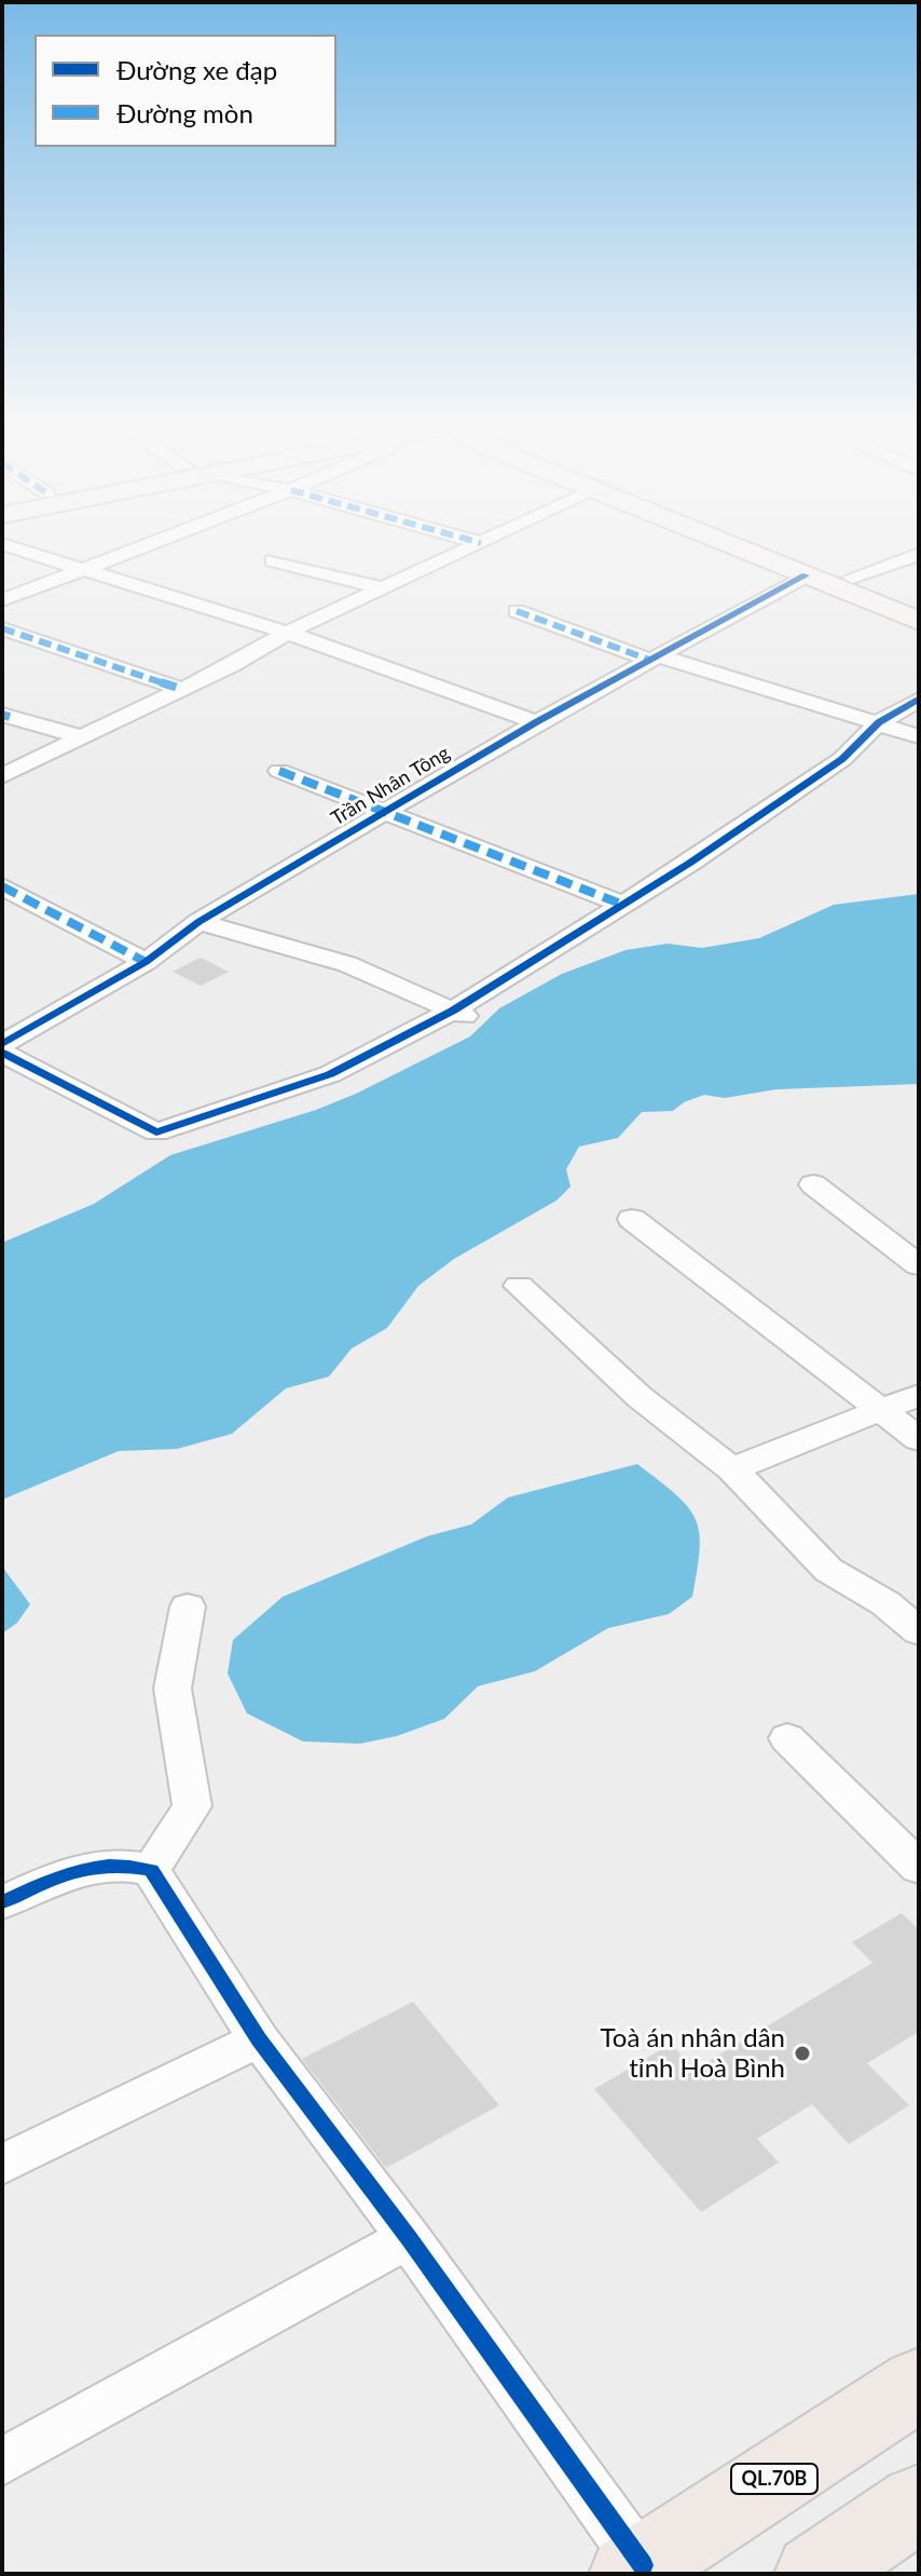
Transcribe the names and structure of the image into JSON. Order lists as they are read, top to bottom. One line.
{"streets":{"main road":["QL.70B"],"street":["Trần Nhân Tông"]},"places":["Toà án nhân dân tỉnh Hoà Bình"],"legend":["Đường xe đạp","Đường mòn"]}
